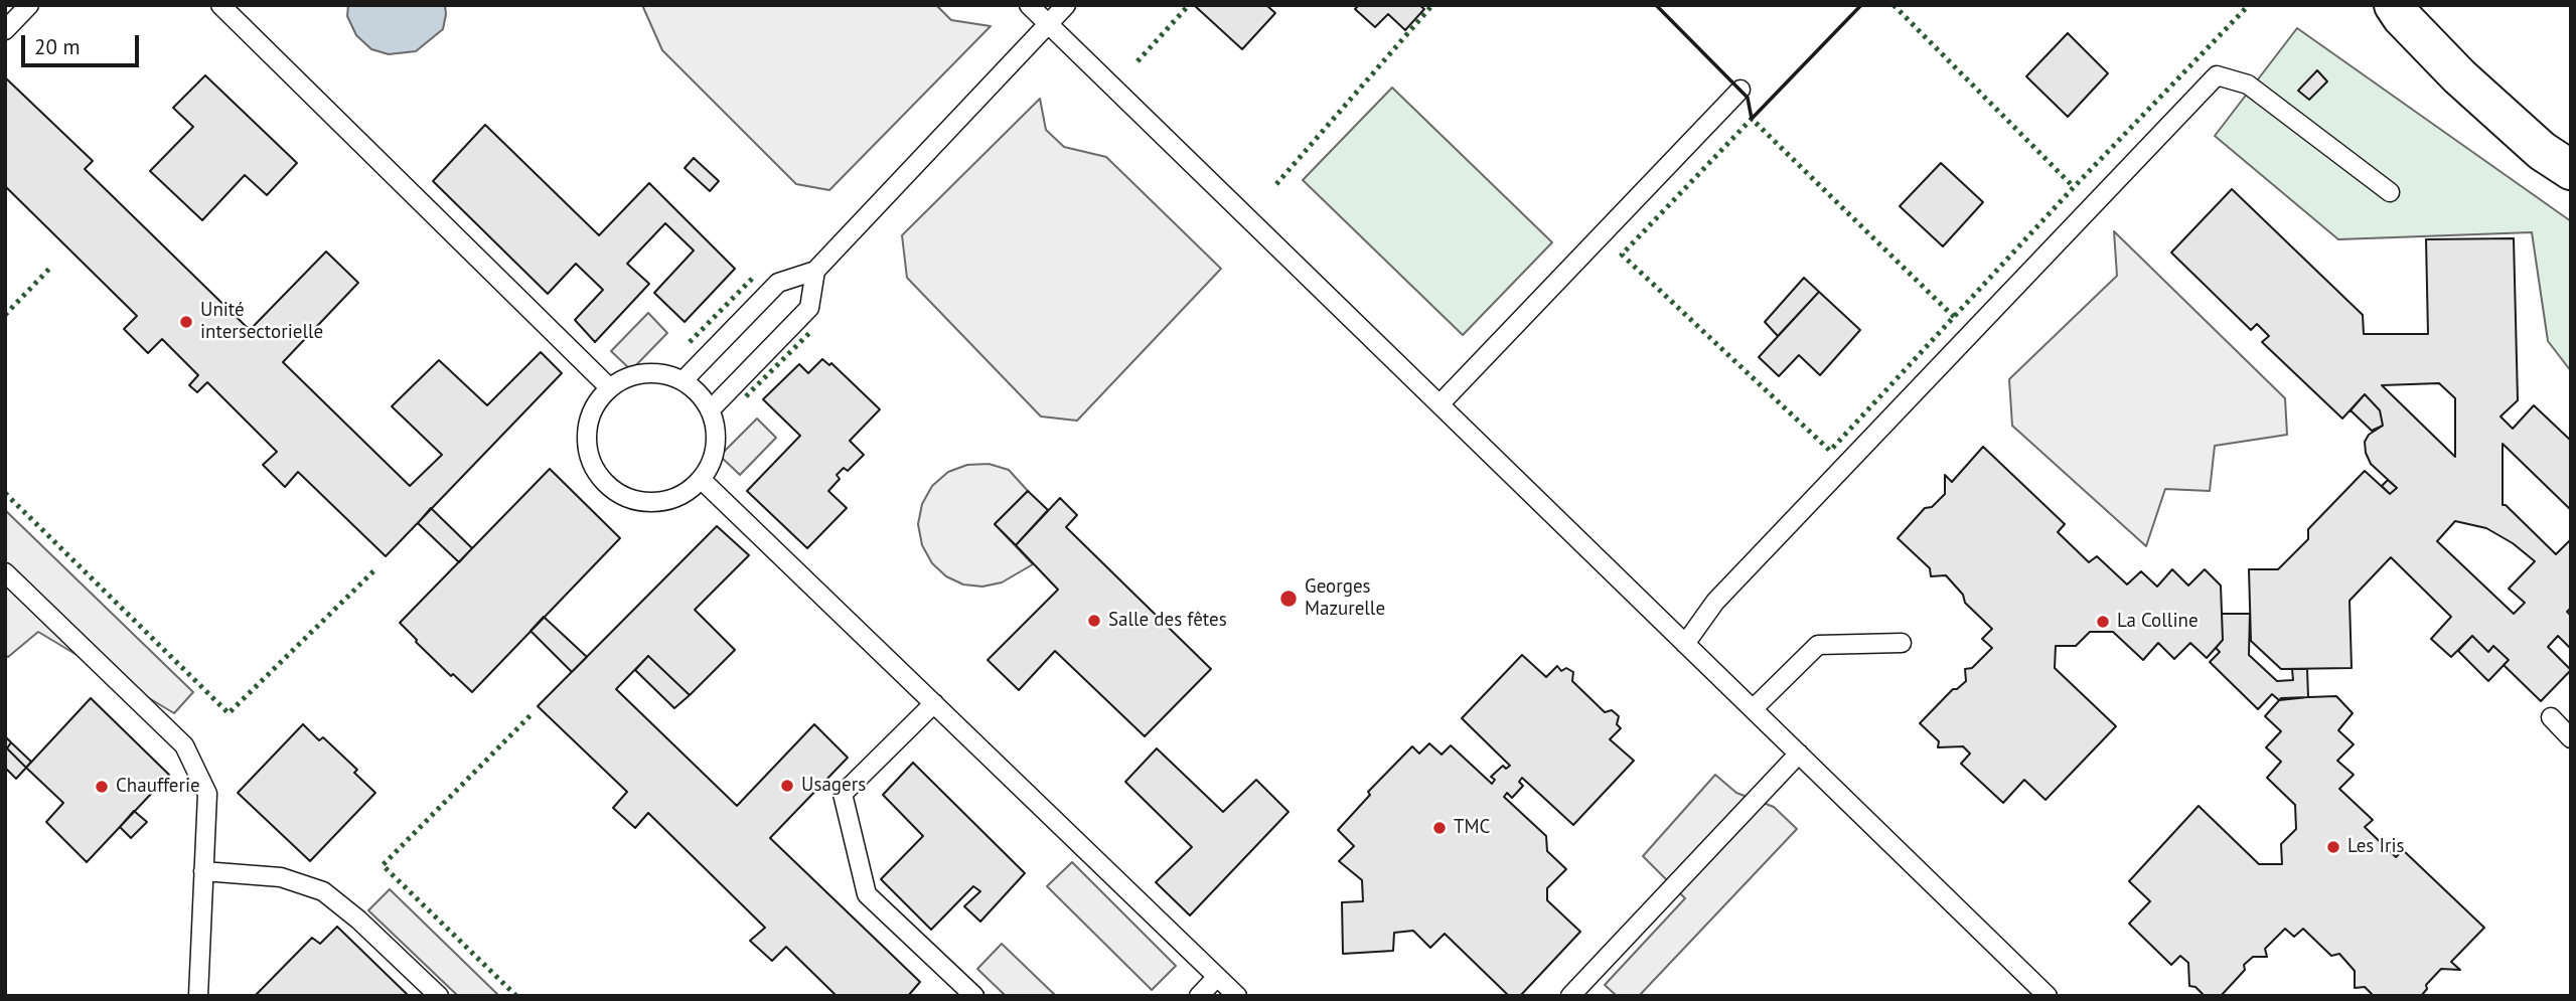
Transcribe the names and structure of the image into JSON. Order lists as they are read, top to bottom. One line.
{"places":["Unité intersectorielle","Georges Mazurelle","Salle des fêtes","La Colline","Usagers","Chaufferie","TMC","Les Iris"],"scale_bar":"20 m"}
